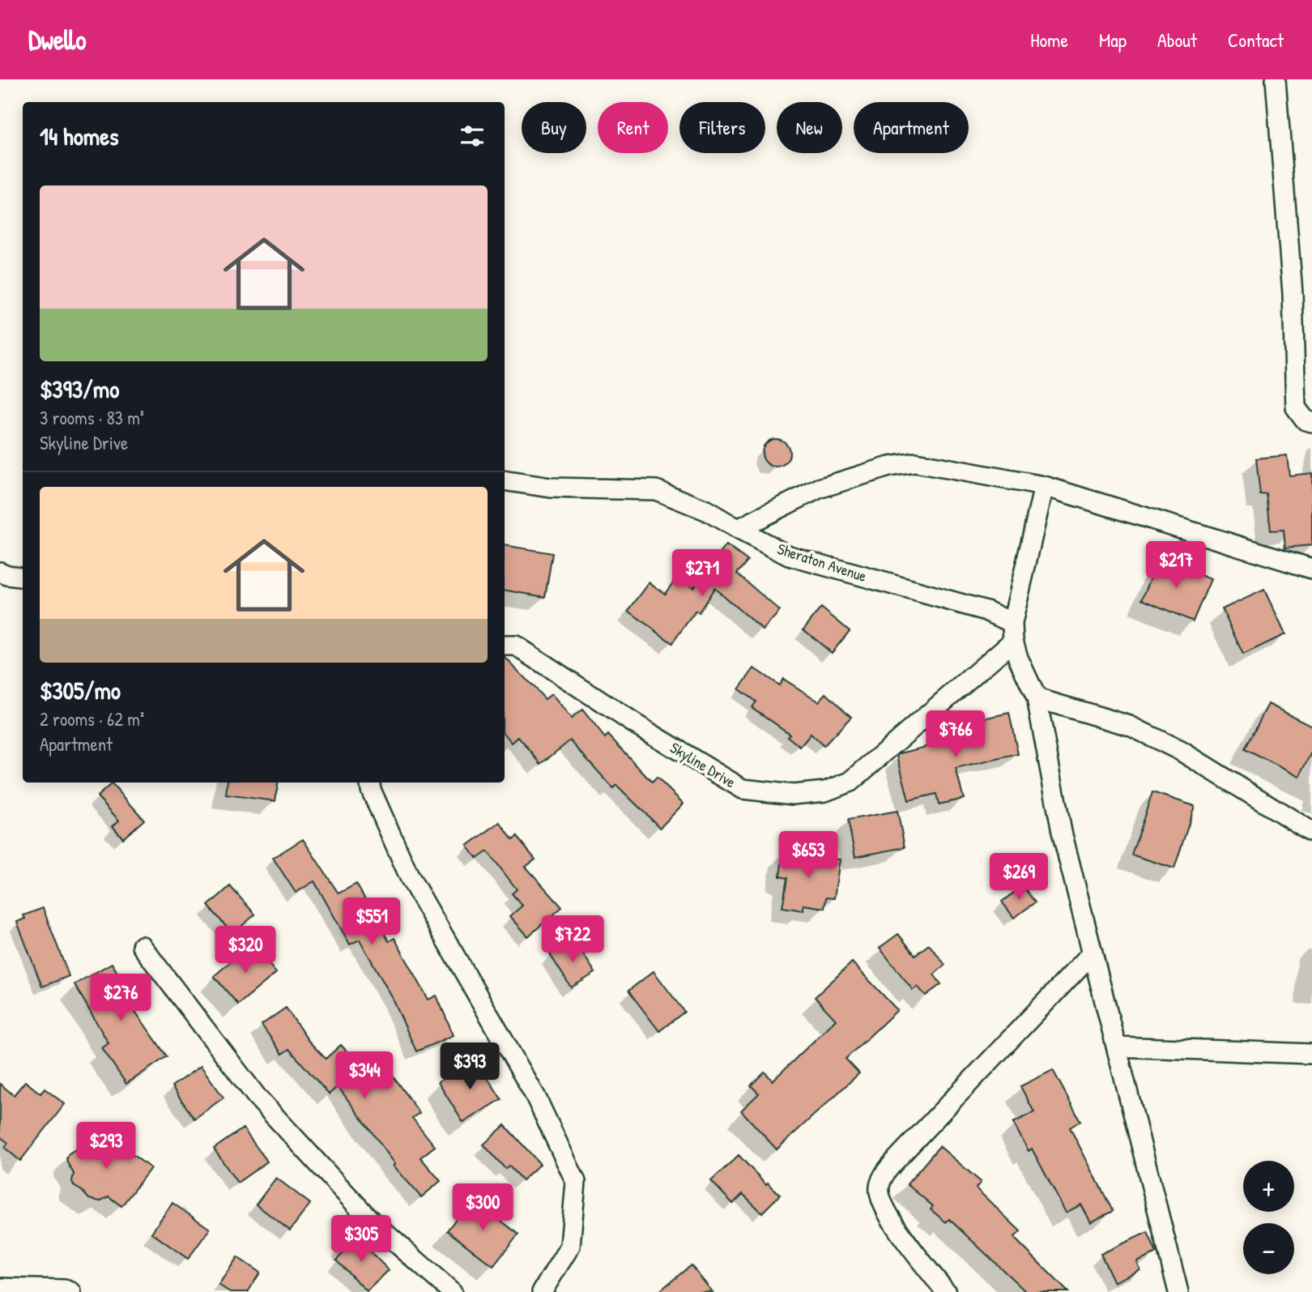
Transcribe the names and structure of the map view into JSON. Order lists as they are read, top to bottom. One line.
{"streets":{"street":["Sheraton Avenue","Skyline Drive"]},"crossings":[["Sheraton Avenue","Skyline Drive"]],"page":{"header":"Dwello","nav":["Home","Map","About","Contact"],"chip":["Buy","Rent","Filters","New","Apartment"],"heading":"14 homes","list":[{"name":"$393/mo","note":"3 rooms · 83 m² · Skyline Drive"},{"name":"$305/mo","note":"2 rooms · 62 m² · Apartment"}],"price":["$217","$271","$766","$653","$269","$551","$722","$320","$276","$393","$344","$293","$300","$305"],"map_buttons":["+","−"]}}
